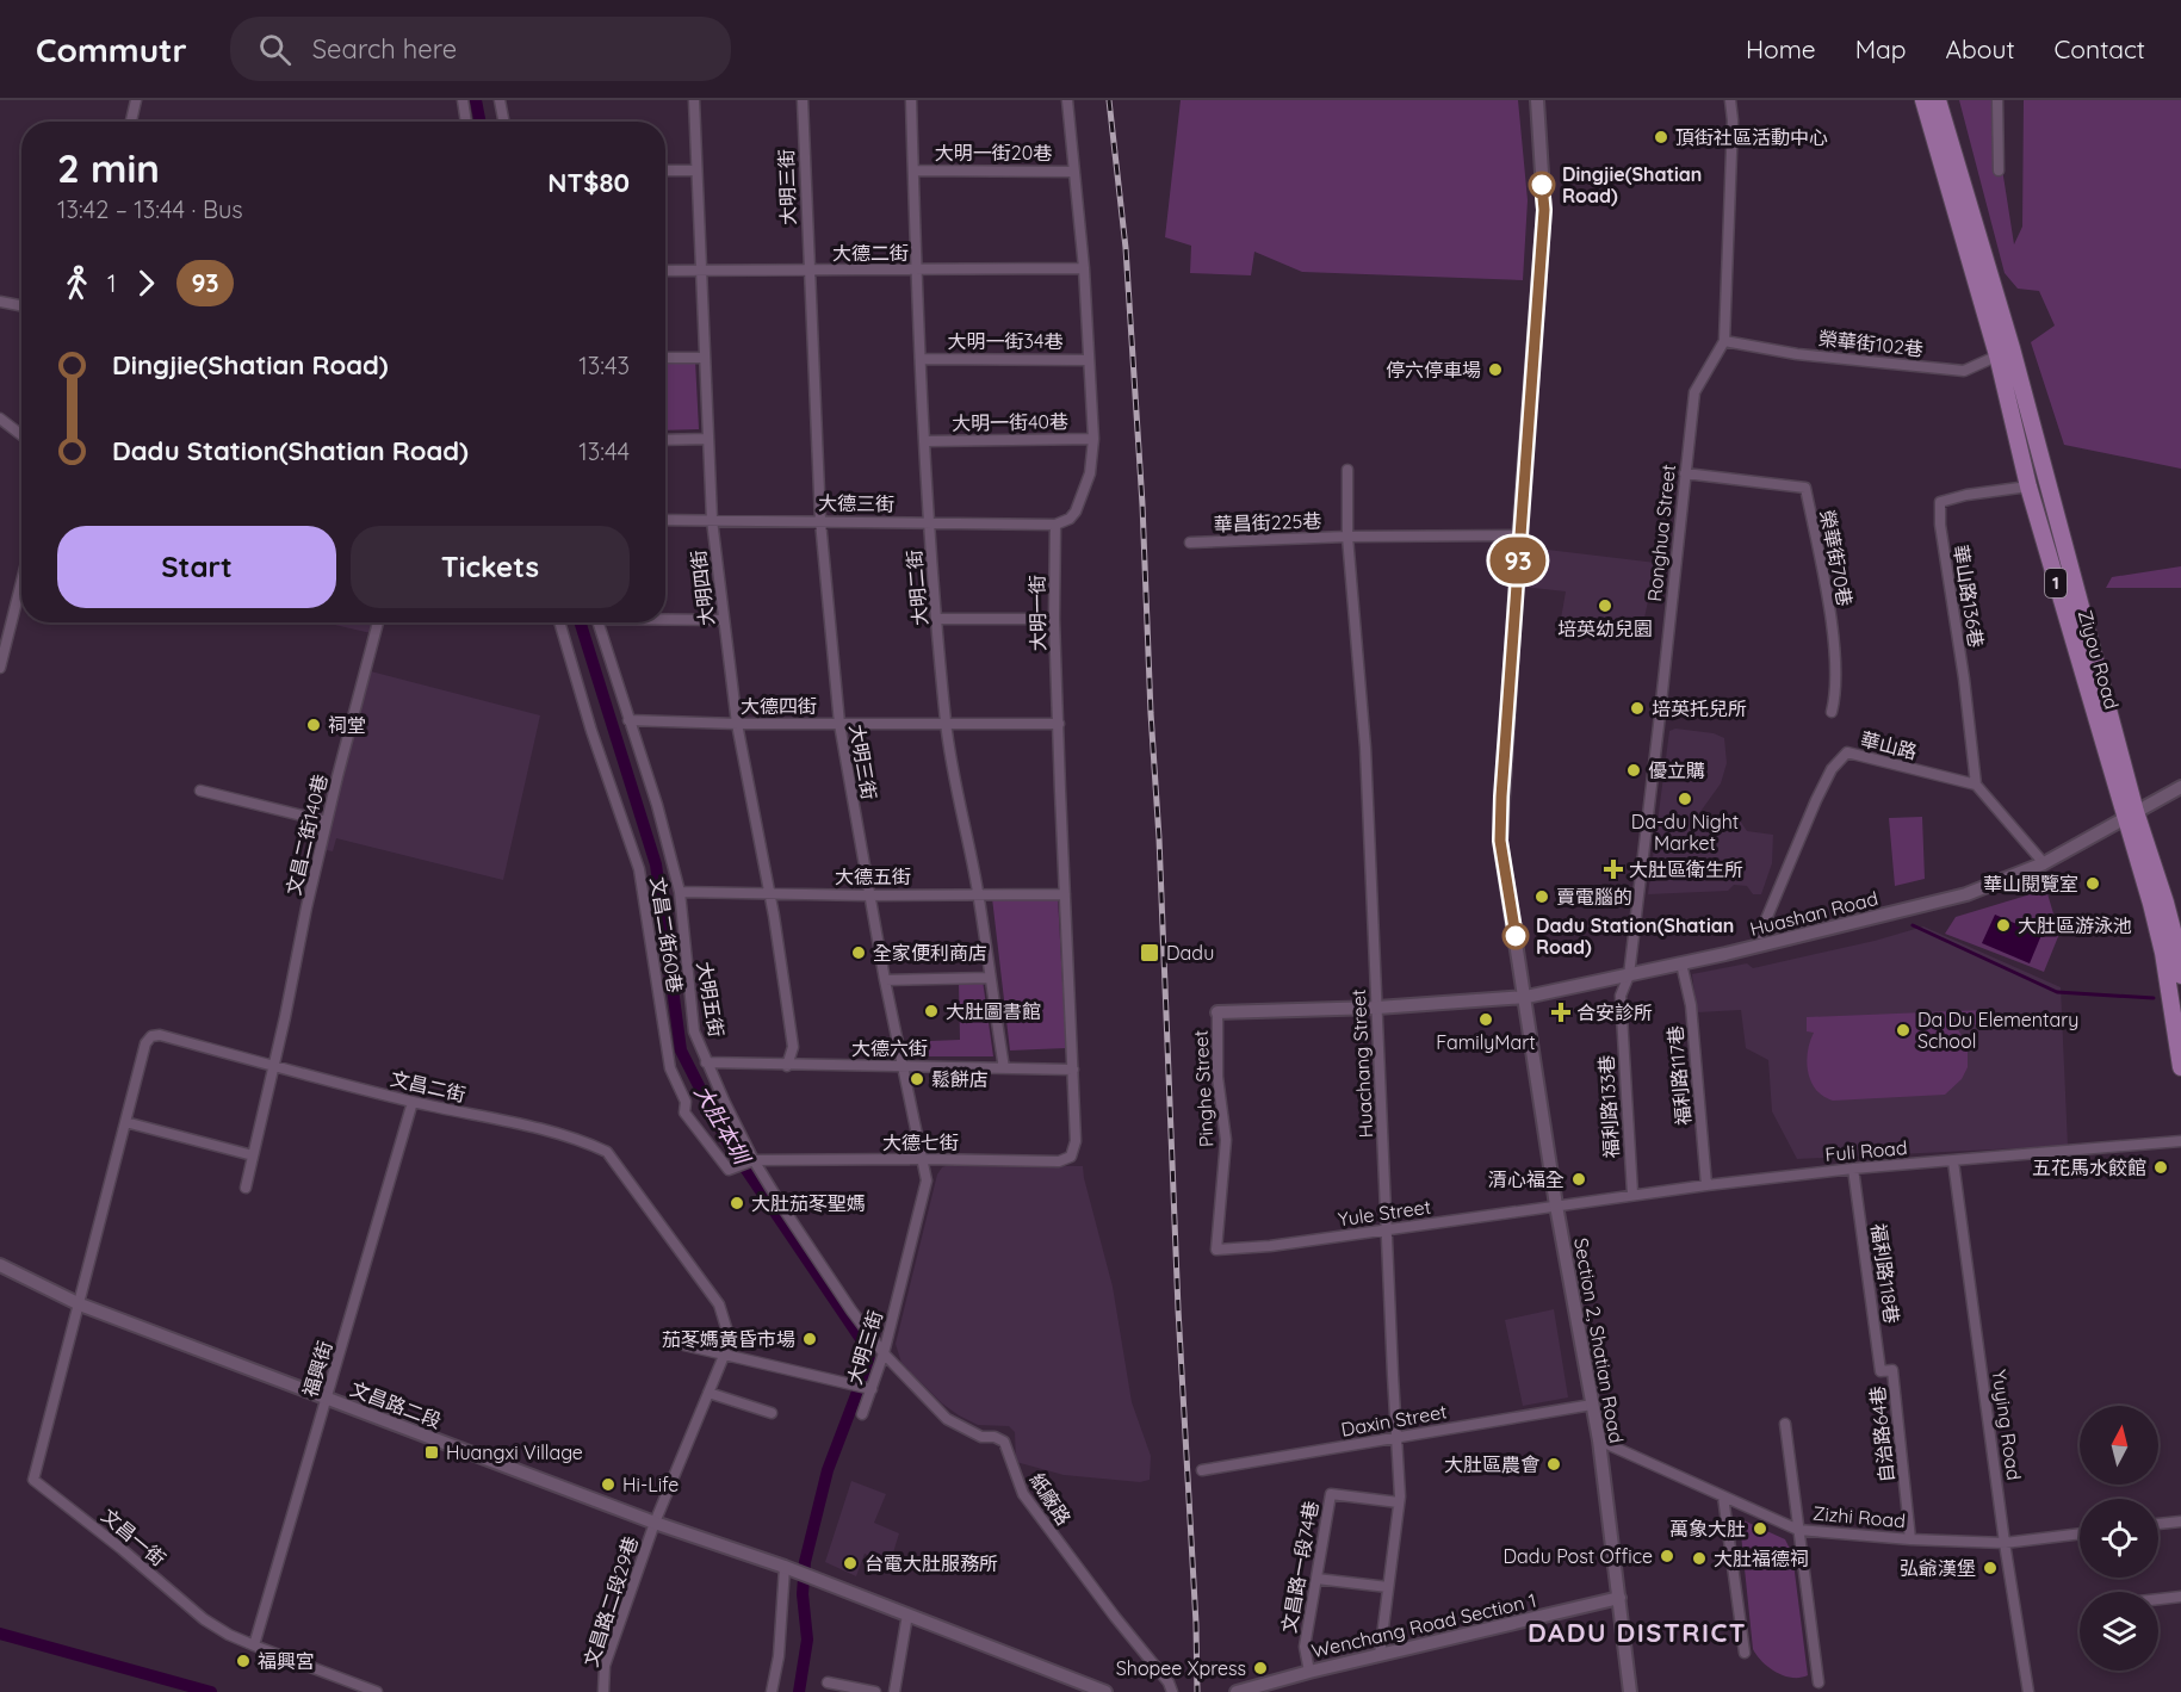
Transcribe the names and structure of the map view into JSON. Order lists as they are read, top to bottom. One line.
{"streets":{"main road":["1","Ziyou Road"],"street":["大明一街20巷","大明三街","大德二街","大明一街34巷","榮華街102巷","大明一街40巷","大德三街","華昌街225巷","Ronghua Street","榮華街70巷","大明四街","大明二街","華山路136巷","大明一街","大德四街","華山路","文昌二街140巷","大德五街","Huashan Road","文昌二街60巷","大明五街","大德六街","Huachang Street","福利路117巷","文昌二街","Pinghe Street","福利路133巷","大德七街","Fuli Road","Yule Street","福利路118巷","Section 2, Shatian Road","福興街","文昌路二段","Daxin Street","Yuying Road","自治路64巷","紙廠路","Zizhi Road","文昌一街","文昌路一段74巷","文昌路二段29巷","Wenchang Road Section 1"]},"crossings":[["大明一街20巷","大明二街"],["大明三街","大德二街"],["大明三街","大德三街"],["大明三街","大德四街"],["大明三街","大德五街"],["大明三街","大明五街"],["大明三街","大德六街"],["大明三街","大德七街"],["大明三街","紙廠路"],["大德二街","大明四街"],["大德二街","大明二街"],["大明一街34巷","大明二街"],["榮華街102巷","Ronghua Street"],["榮華街102巷","Ziyou Road"],["大明一街40巷","大明二街"],["大德三街","大明四街"],["大德三街","大明二街"],["大德三街","大明一街"],["華昌街225巷","Huachang Street"],["華昌街225巷","Section 2, Shatian Road"],["Ronghua Street","榮華街70巷"],["Ronghua Street","Huashan Road"],["Ronghua Street","福利路133巷"],["大明四街","大德四街"],["大明四街","大德五街"],["大明四街","大德六街"],["大明二街","大德四街"],["大明二街","大德五街"],["大明二街","大德六街"],["華山路136巷","Ziyou Road"],["華山路136巷","華山路"],["大明一街","大德四街"],["大明一街","大德五街"],["大明一街","大德六街"],["大明一街","大德七街"],["Ziyou Road","Huashan Road"],["大德四街","大明五街"],["文昌二街140巷","文昌二街"],["大德五街","大明五街"],["Huashan Road","Huachang Street"],["Huashan Road","福利路117巷"],["Huashan Road","Pinghe Street"],["Huashan Road","福利路133巷"],["Huashan Road","Section 2, Shatian Road"],["文昌二街60巷","大明五街"],["文昌二街60巷","大德七街"],["大明五街","大德六街"],["大明五街","大德七街"],["大明五街","紙廠路"],["Huachang Street","Yule Street"],["Huachang Street","Daxin Street"],["Huachang Street","文昌路一段74巷"],["Huachang Street","Wenchang Road Section 1"],["福利路117巷","Fuli Road"],["文昌二街","福興街"],["文昌二街","文昌路二段"],["文昌二街","文昌一街"],["文昌二街","文昌路二段29巷"],["Pinghe Street","Yule Street"],["福利路133巷","Fuli Road"],["Fuli Road","Yule Street"],["Fuli Road","福利路118巷"],["Fuli Road","Section 2, Shatian Road"],["Fuli Road","Yuying Road"],["Yule Street","Section 2, Shatian Road"],["福利路118巷","自治路64巷"],["Section 2, Shatian Road","Daxin Street"],["Section 2, Shatian Road","Zizhi Road"],["Section 2, Shatian Road","Wenchang Road Section 1"],["福興街","文昌路二段"],["福興街","文昌一街"],["文昌路二段","文昌一街"],["文昌路二段","文昌路二段29巷"],["Yuying Road","Zizhi Road"],["自治路64巷","Zizhi Road"],["文昌路一段74巷","Wenchang Road Section 1"]],"districts":["DADU DISTRICT"],"water":["大肚本圳"],"places":{"other":["頂街社區活動中心","Dingjie(Shatian Road)","停六停車場","培英幼兒園","培英托兒所","祠堂","優立購","Da-du Night Market","華山閱覽室","賣電腦的","大肚區游泳池","Dadu Station(Shatian Road)","全家便利商店","大肚圖書館","FamilyMart","Da Du Elementary School","鬆餅店","五花馬水餃館","清心福全","大肚茄苳聖媽","茄苳媽黃昏市場","大肚區農會","Hi-Life","萬象大肚","Dadu Post Office","大肚福德祠","台電大肚服務所","弘爺漢堡","福興宮","Shopee Xpress"],"health":["大肚區衛生所","合安診所"],"transit":["Dadu","Huangxi Village"]},"lines":["bus line 93"],"north":"top","page":{"header":"Commutr","search":"Search here","nav":["Home","Map","About","Contact"],"on_map":"93","heading":["2 min","13:42 – 13:44 · Bus","NT$80"],"legs":["1","93"],"list":[{"name":"Dingjie(Shatian Road)","value":"13:43"},{"name":"Dadu Station(Shatian Road)","value":"13:44"}],"buttons":["Start","Tickets"]}}
